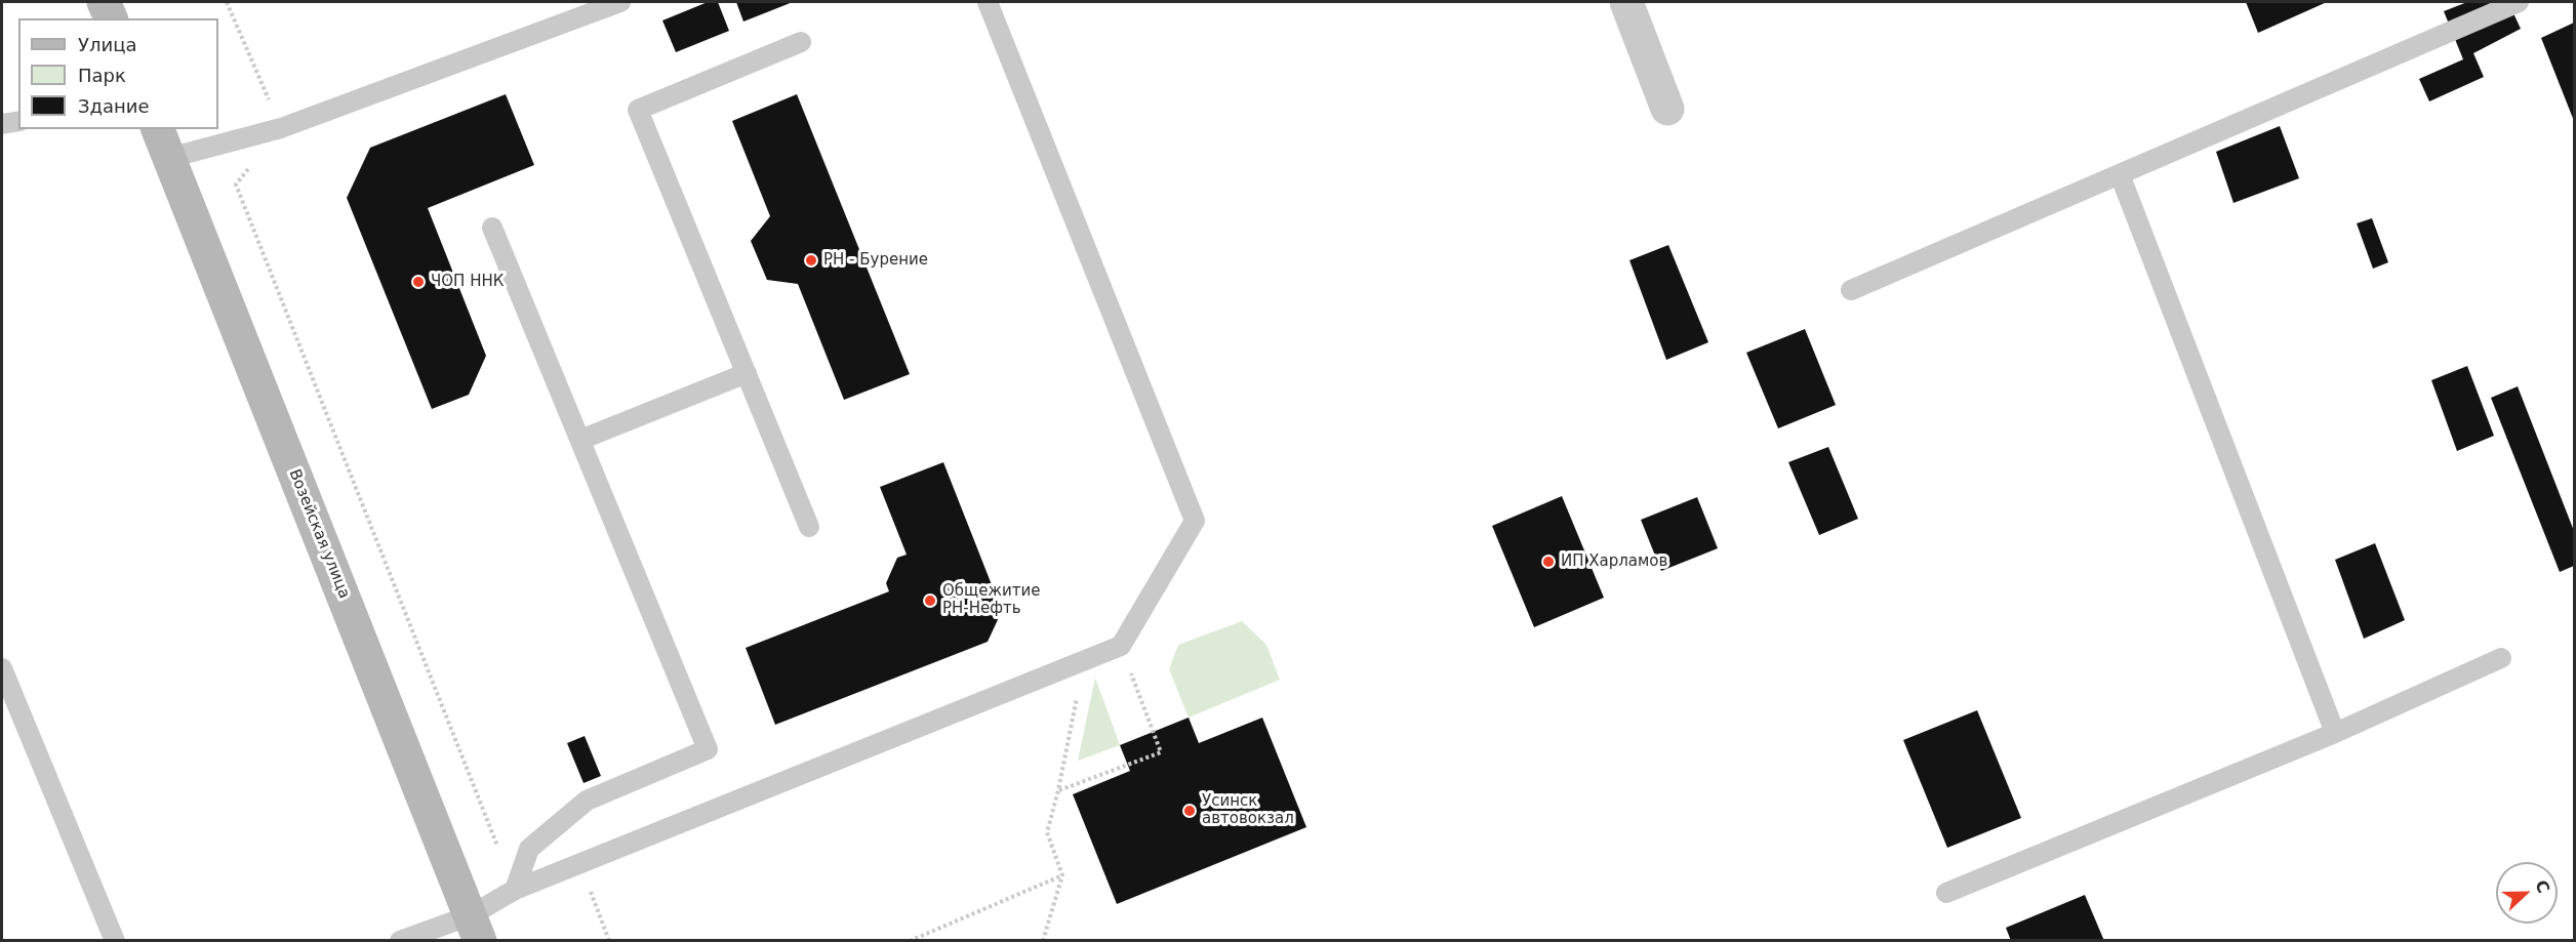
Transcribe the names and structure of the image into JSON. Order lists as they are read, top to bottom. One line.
{"streets":{"main road":["Возейская улица"]},"places":["РН - Бурение","ЧОП ННК","ИП Харламов","Общежитие РН-Нефть","Усинск автовокзал"],"legend":["Улица","Парк","Здание"],"north":"right"}
